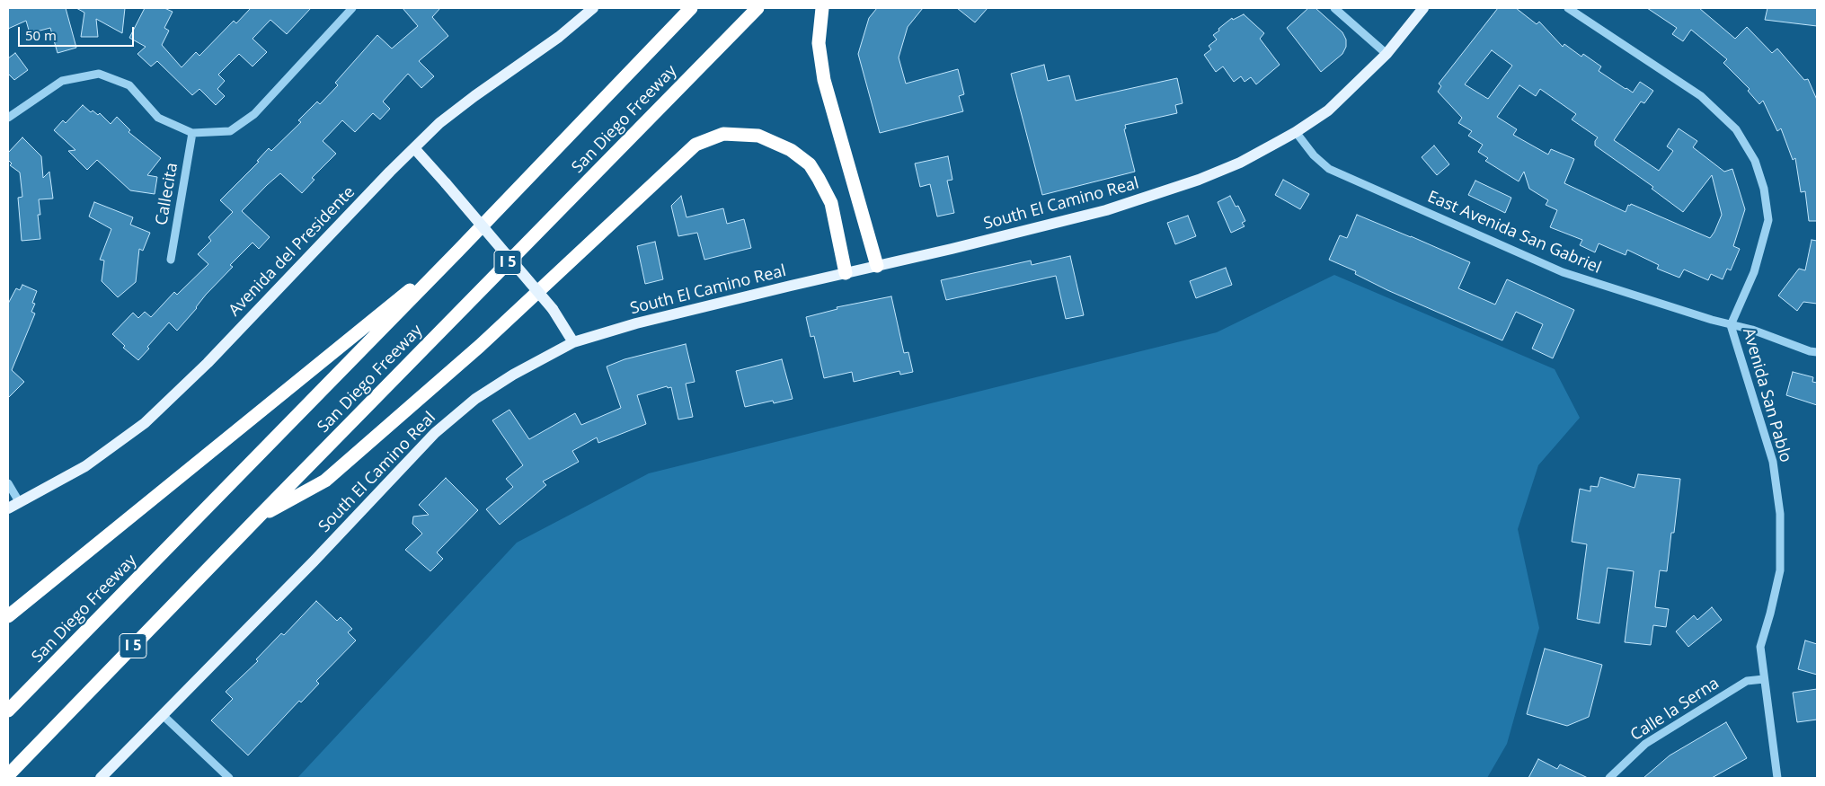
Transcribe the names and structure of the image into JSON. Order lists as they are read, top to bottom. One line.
{"streets":{"highway":["San Diego Freeway","I 5"],"main road":["South El Camino Real","Avenida del Presidente"],"street":["Callecita","East Avenida San Gabriel","Avenida San Pablo","Calle la Serna"]},"crossings":[["South El Camino Real","East Avenida San Gabriel"],["East Avenida San Gabriel","Avenida San Pablo"],["Avenida San Pablo","Calle la Serna"]],"scale_bar":"50 m"}
